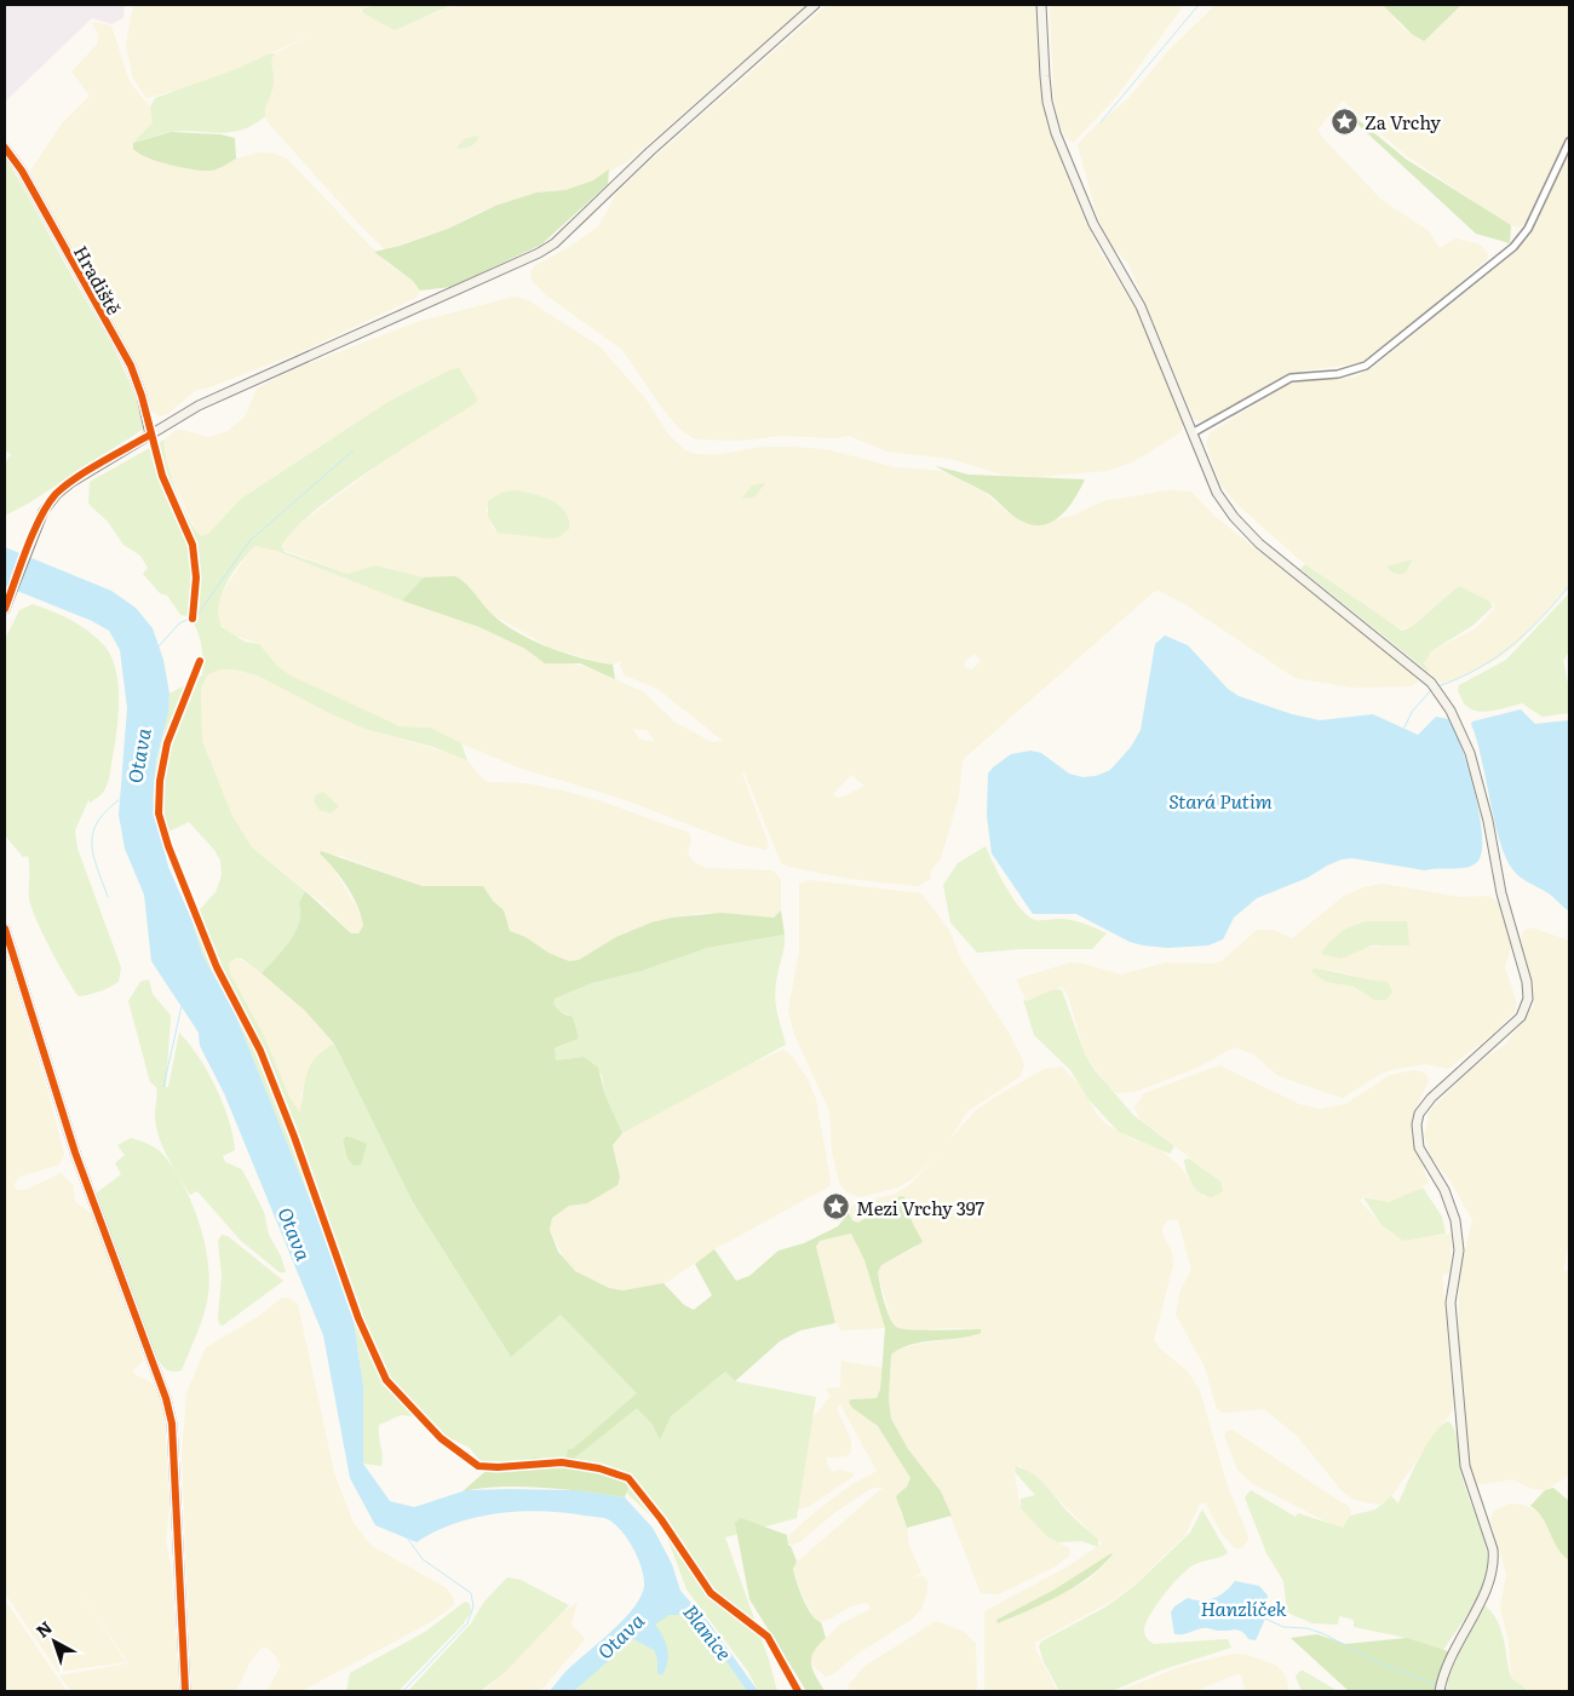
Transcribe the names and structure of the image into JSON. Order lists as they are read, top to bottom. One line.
{"streets":{"street":["Hradiště"]},"water":["Otava","Stará Putim","Hanzlíček","Blanice"],"places":{"place":["Za Vrchy","Mezi Vrchy 397"]},"north":"top left"}
